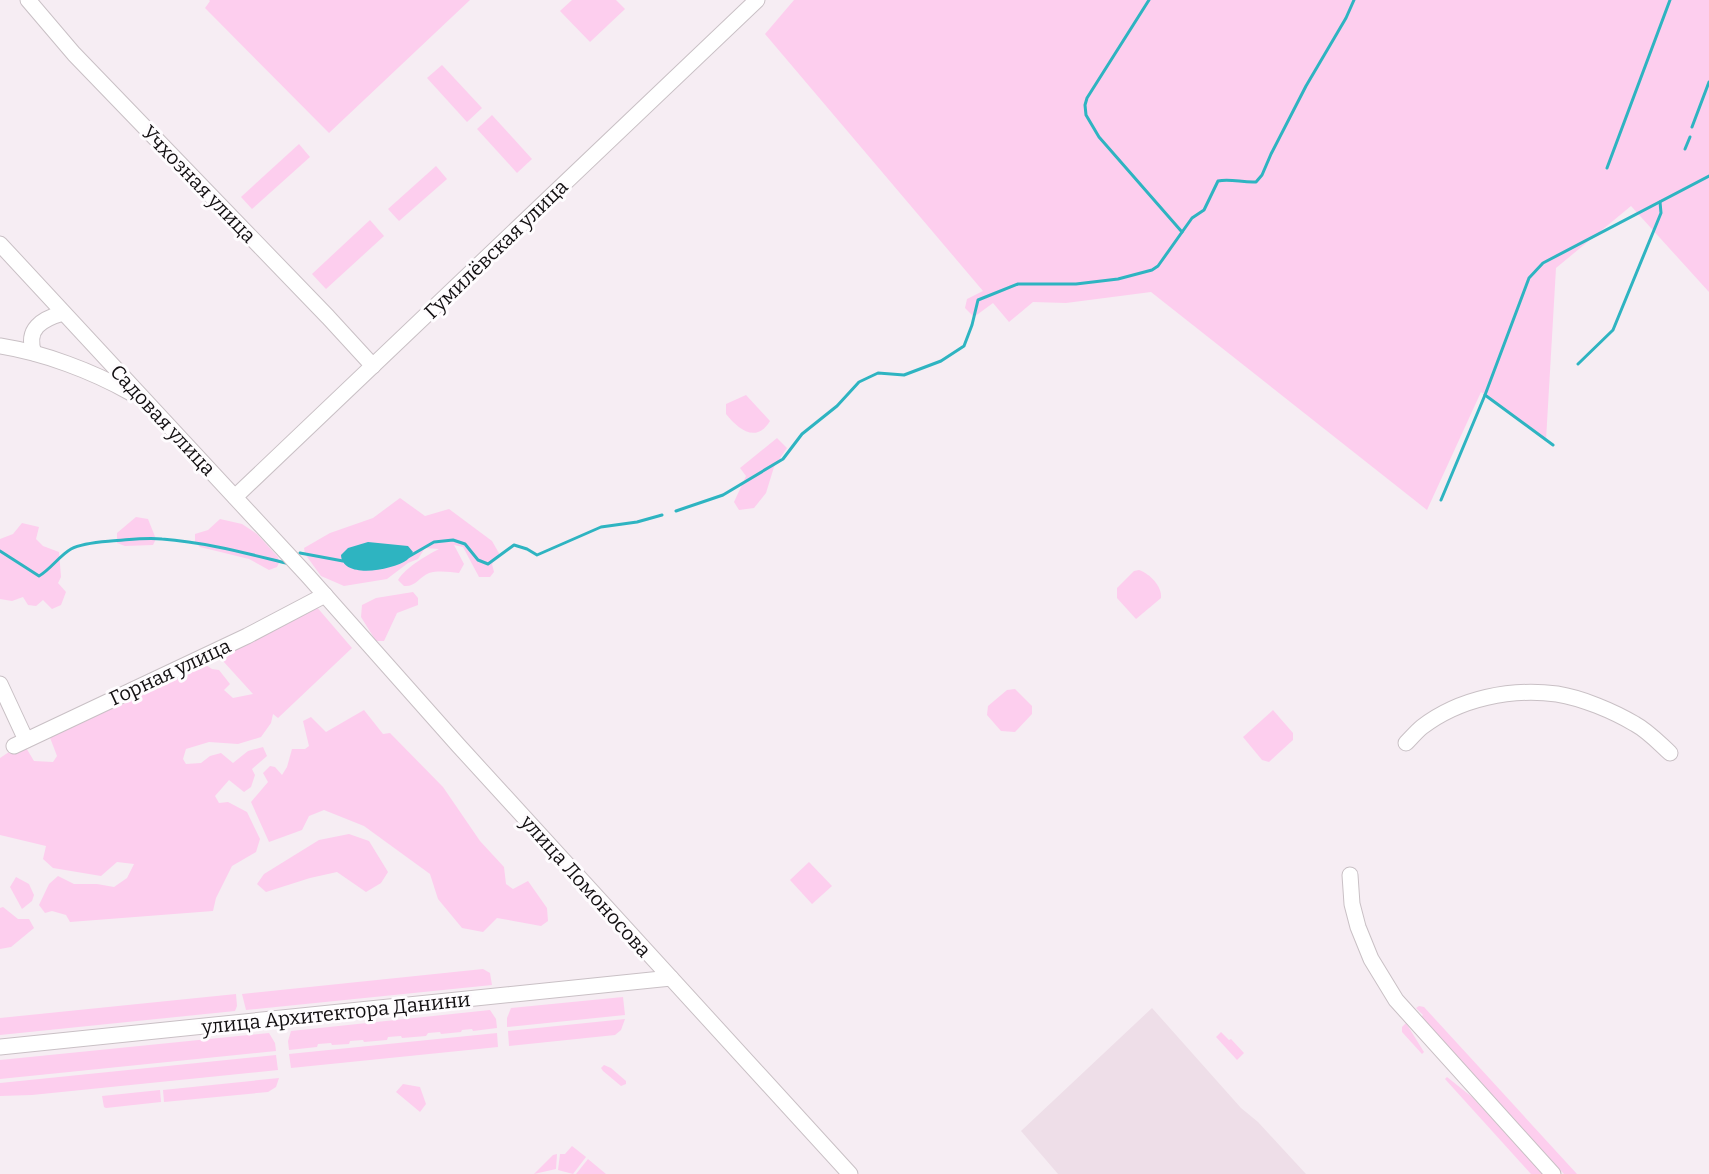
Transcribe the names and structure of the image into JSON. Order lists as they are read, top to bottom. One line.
{"streets":{"street":["Учхозная улица","Гумилёвская улица","Садовая улица","Горная улица","улица Ломоносова","улица Архитектора Данини"]},"crossings":[["Учхозная улица","Гумилёвская улица"],["Гумилёвская улица","Садовая улица"],["Садовая улица","Горная улица"],["Садовая улица","улица Ломоносова"],["Горная улица","улица Ломоносова"],["улица Ломоносова","улица Архитектора Данини"]]}
